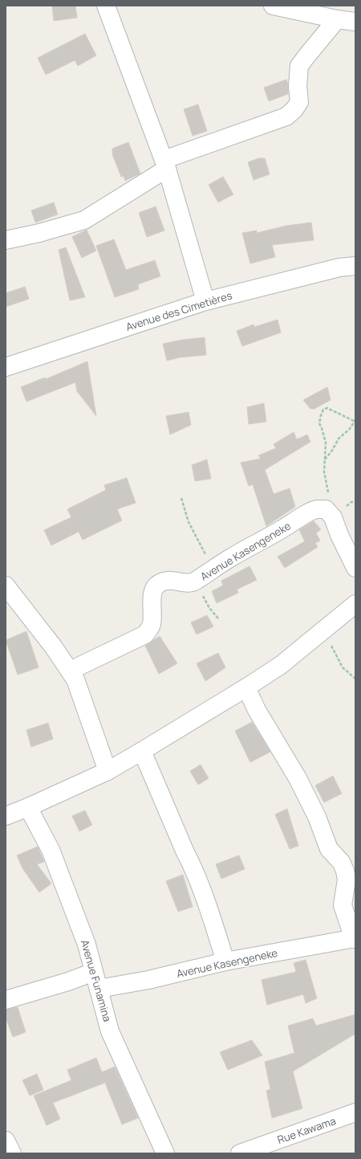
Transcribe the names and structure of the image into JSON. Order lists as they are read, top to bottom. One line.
{"streets":{"street":["Avenue des Cimetières","Avenue Kasengeneke","Avenue Funamina","Rue Kawama"]},"crossings":[["Avenue Kasengeneke","Avenue Funamina"]]}
